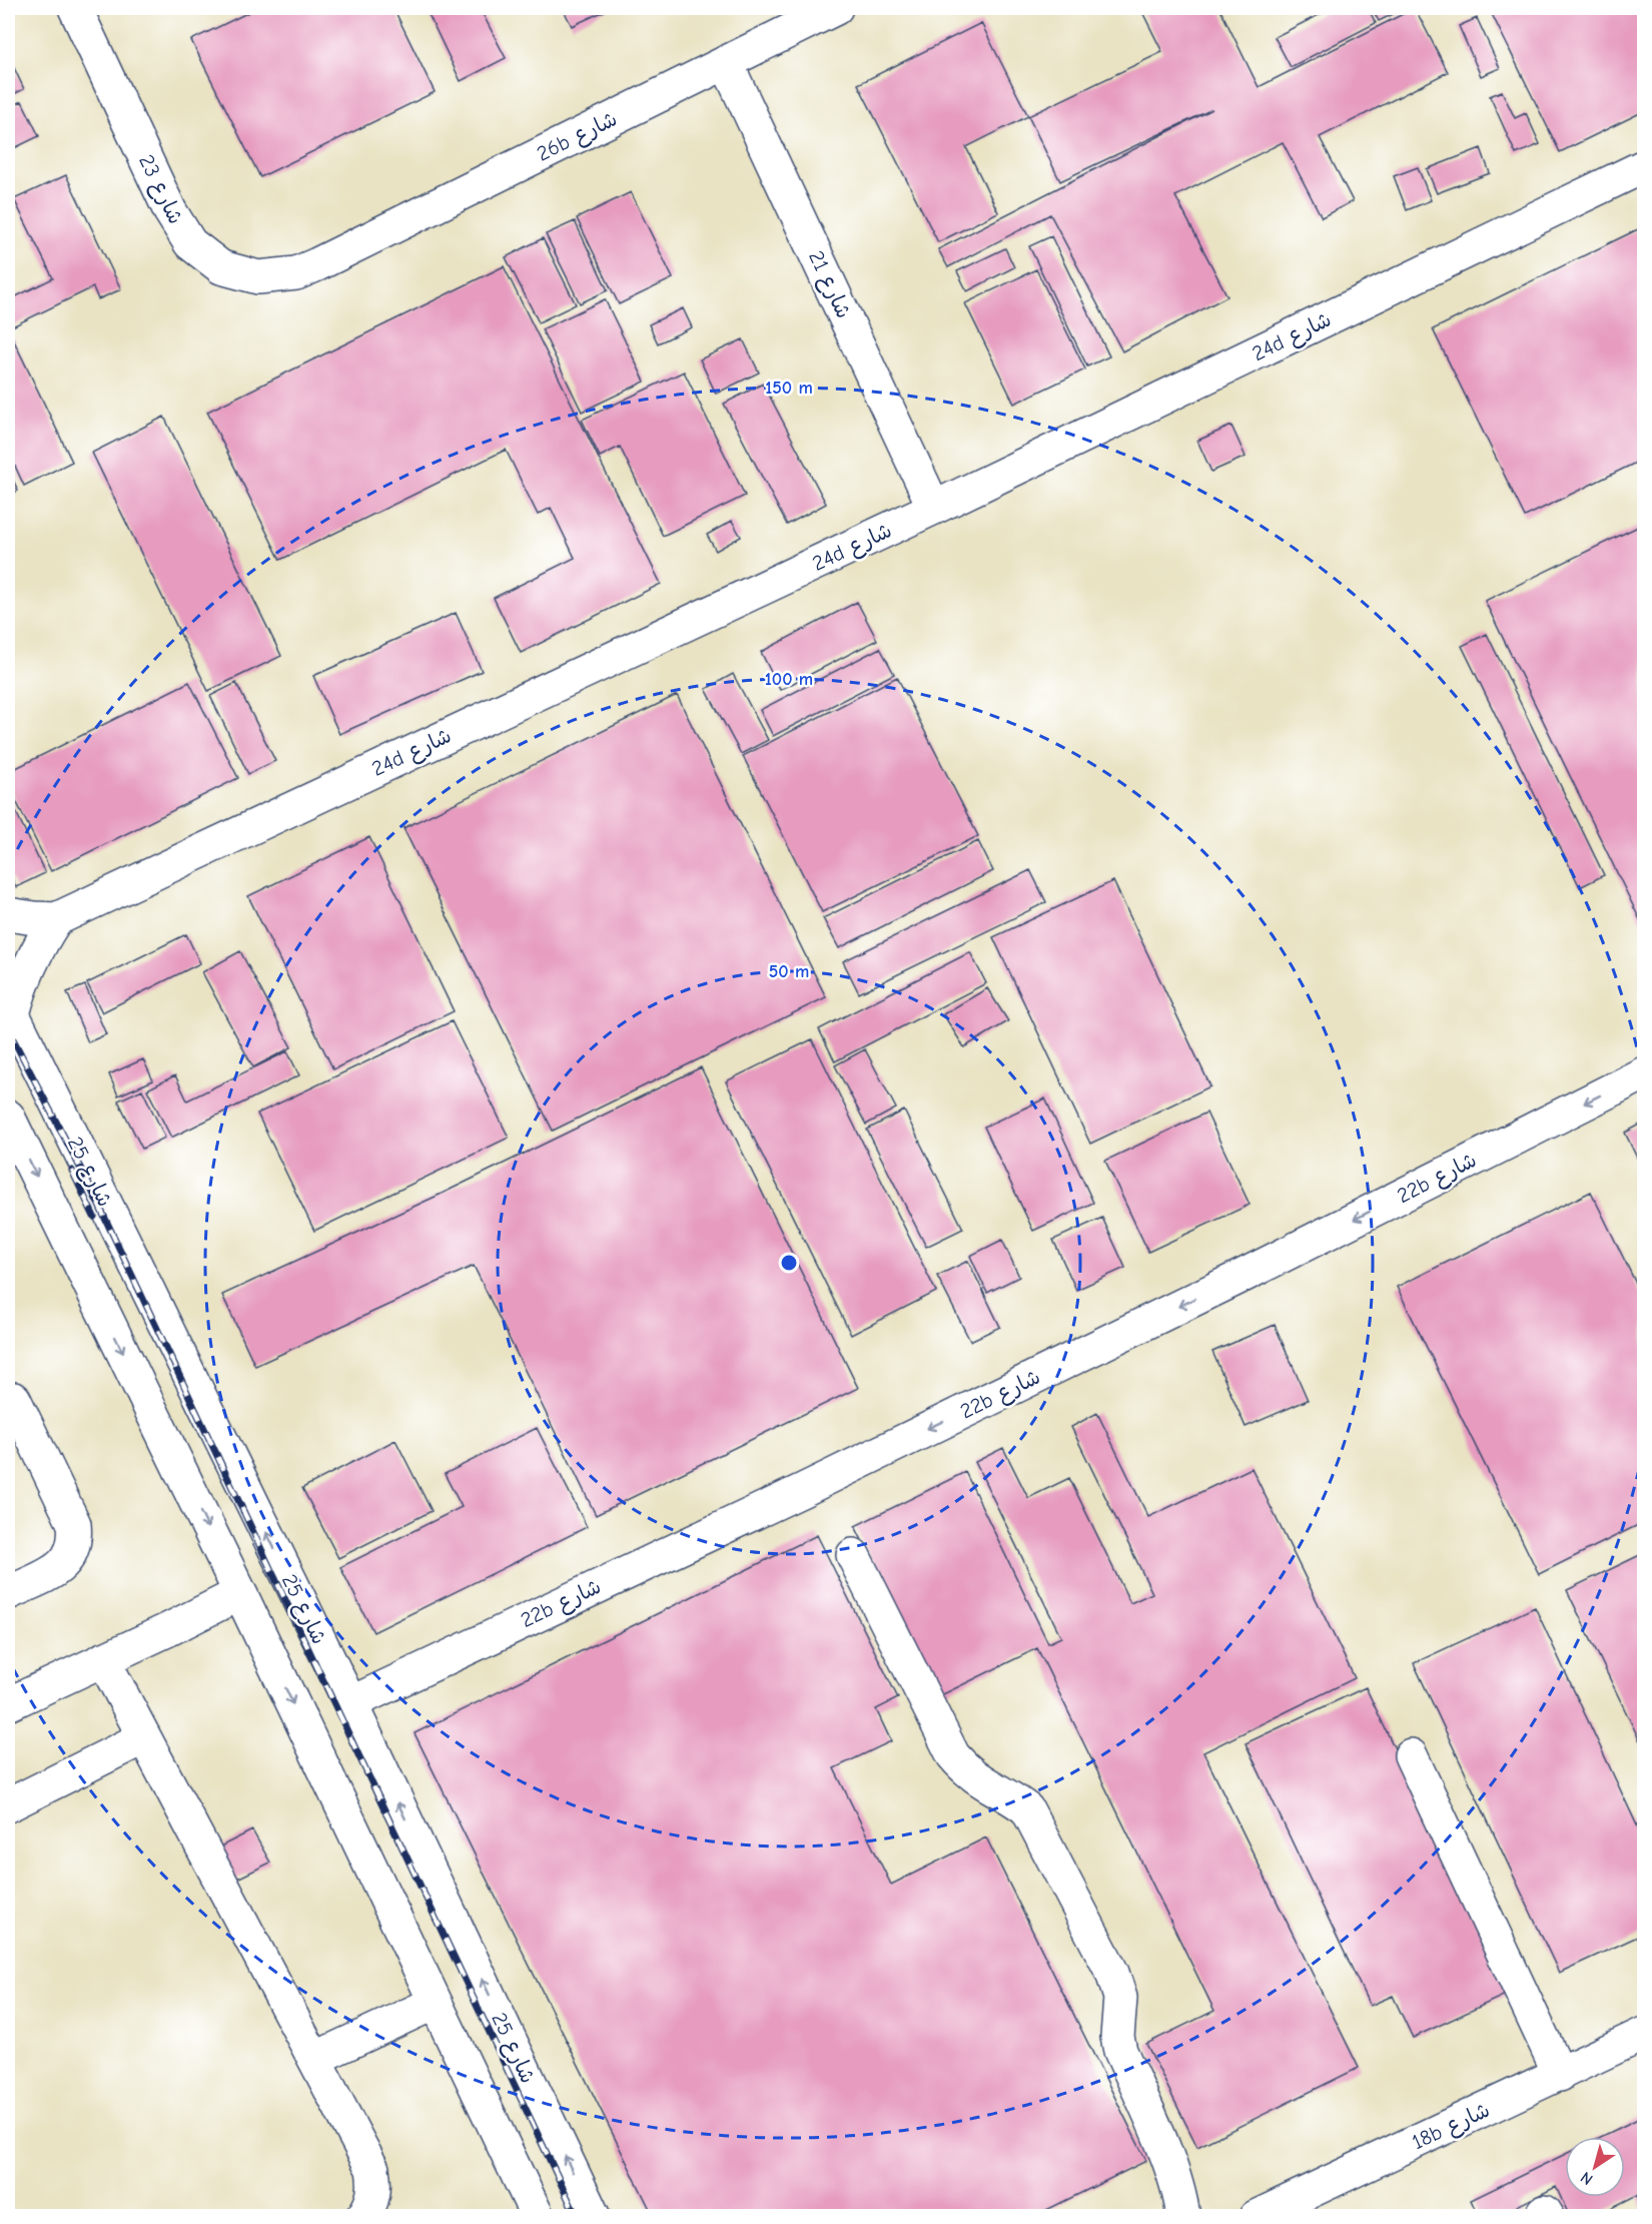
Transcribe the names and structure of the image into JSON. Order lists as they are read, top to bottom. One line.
{"streets":{"street":["26b شارع","شارع 23","شارع 21","24d شارع","شارع 25","22b شارع","18b شارع"]},"crossings":[["26b شارع","شارع 23"],["26b شارع","شارع 21"],["شارع 21","24d شارع"],["شارع 25","22b شارع"]],"one_way":["22b شارع"],"north":"bottom left","rings":["150 m","100 m","50 m"]}
